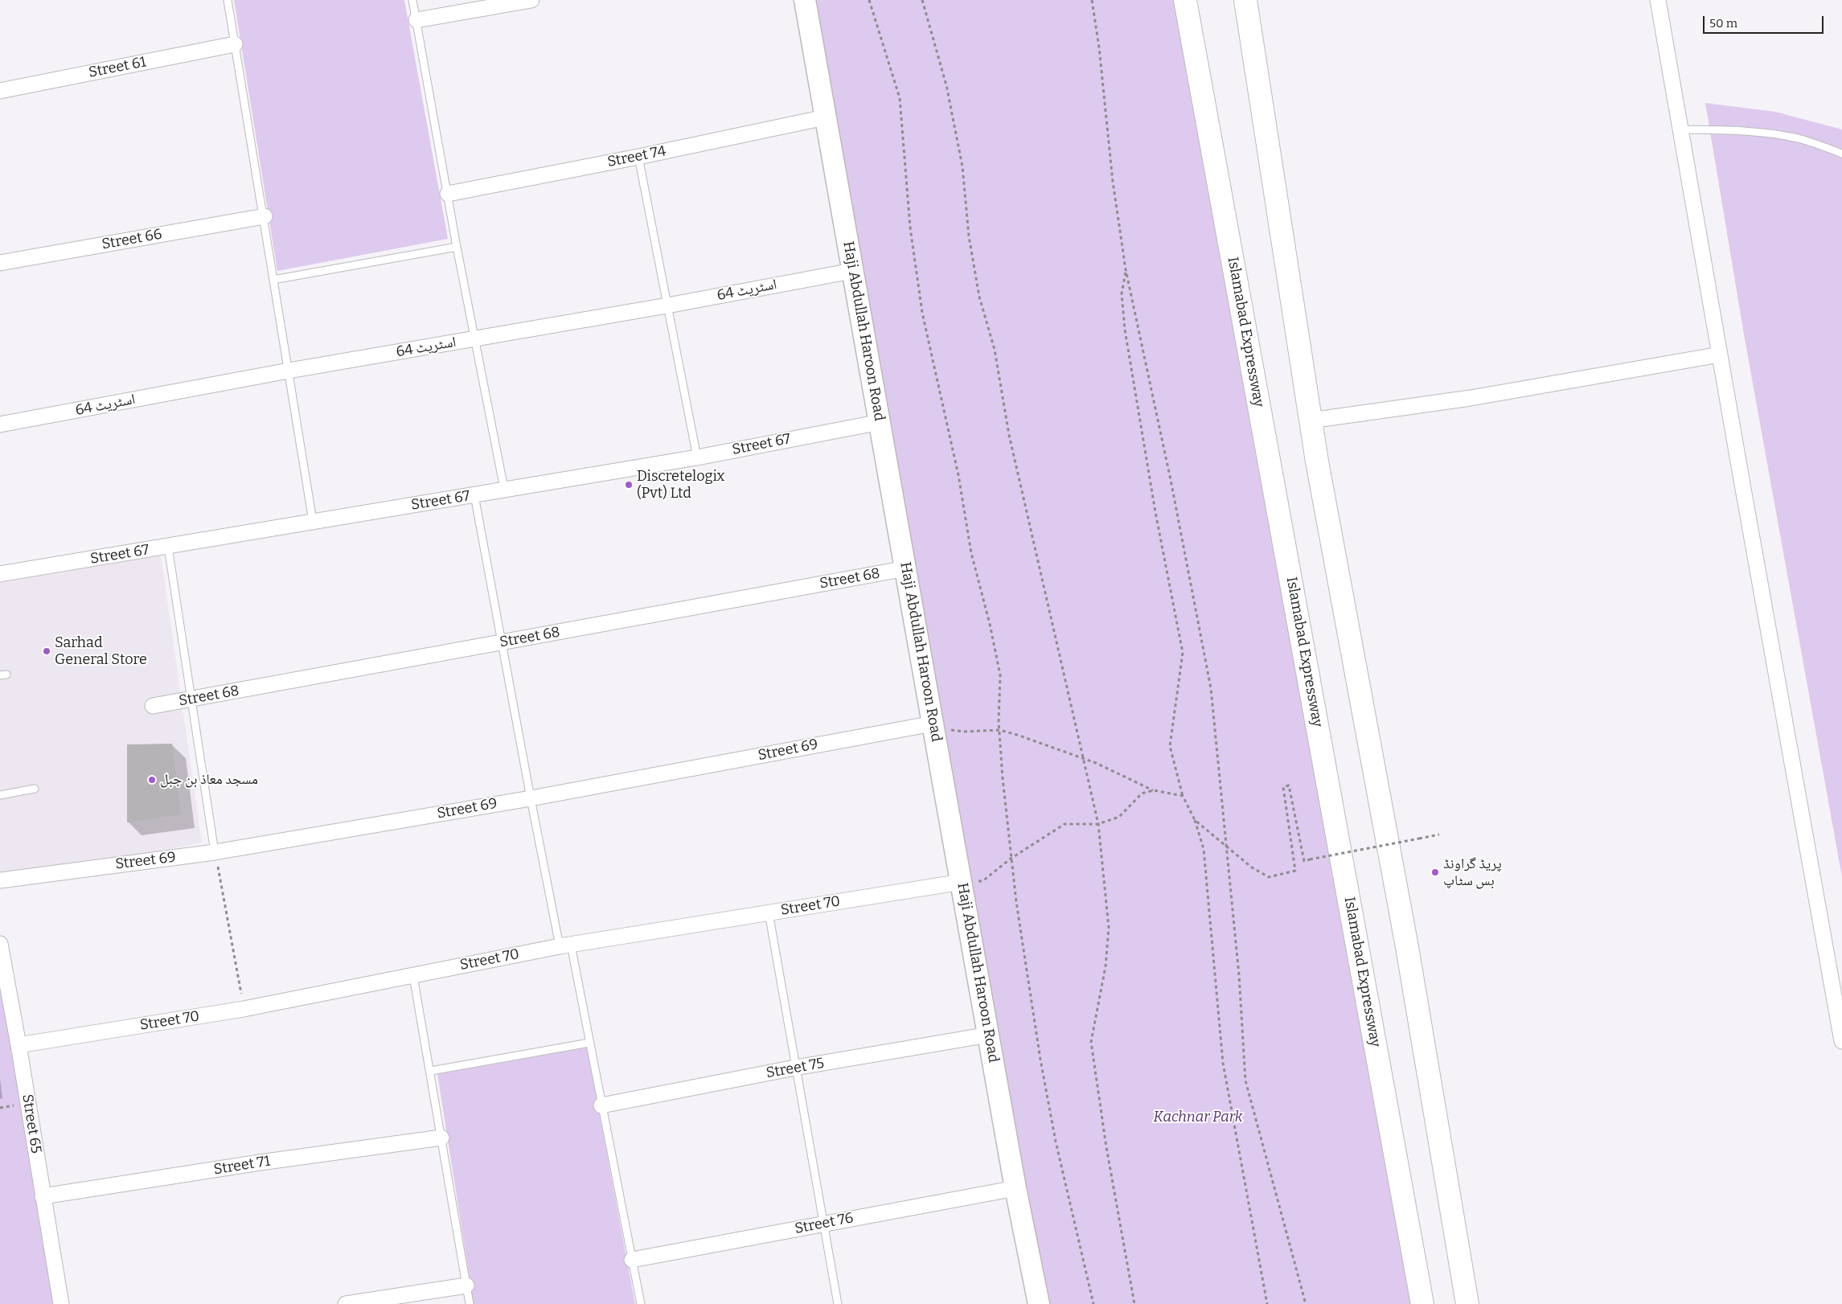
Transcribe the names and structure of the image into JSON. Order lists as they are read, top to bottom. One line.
{"streets":{"highway":["Islamabad Expressway"],"street":["Street 61","Street 74","Street 66","اسٹریٹ 64","Haji Abdullah Haroon Road","Street 67","Street 68","Street 69","Street 70","Street 75","Street 65","Street 71","Street 76"]},"crossings":[["Street 74","Haji Abdullah Haroon Road"],["اسٹریٹ 64","Haji Abdullah Haroon Road"],["Haji Abdullah Haroon Road","Street 67"],["Haji Abdullah Haroon Road","Street 68"],["Haji Abdullah Haroon Road","Street 69"],["Haji Abdullah Haroon Road","Street 70"],["Haji Abdullah Haroon Road","Street 75"],["Haji Abdullah Haroon Road","Street 76"],["Street 70","Street 65"],["Street 65","Street 71"]],"parks":["Kachnar Park"],"places":["Discretelogix (Pvt) Ltd","Sarhad General Store","مسجد معاذ بن جبل","پریڈ گراونڈ بس سٹاپ"],"scale_bar":"50 m"}
